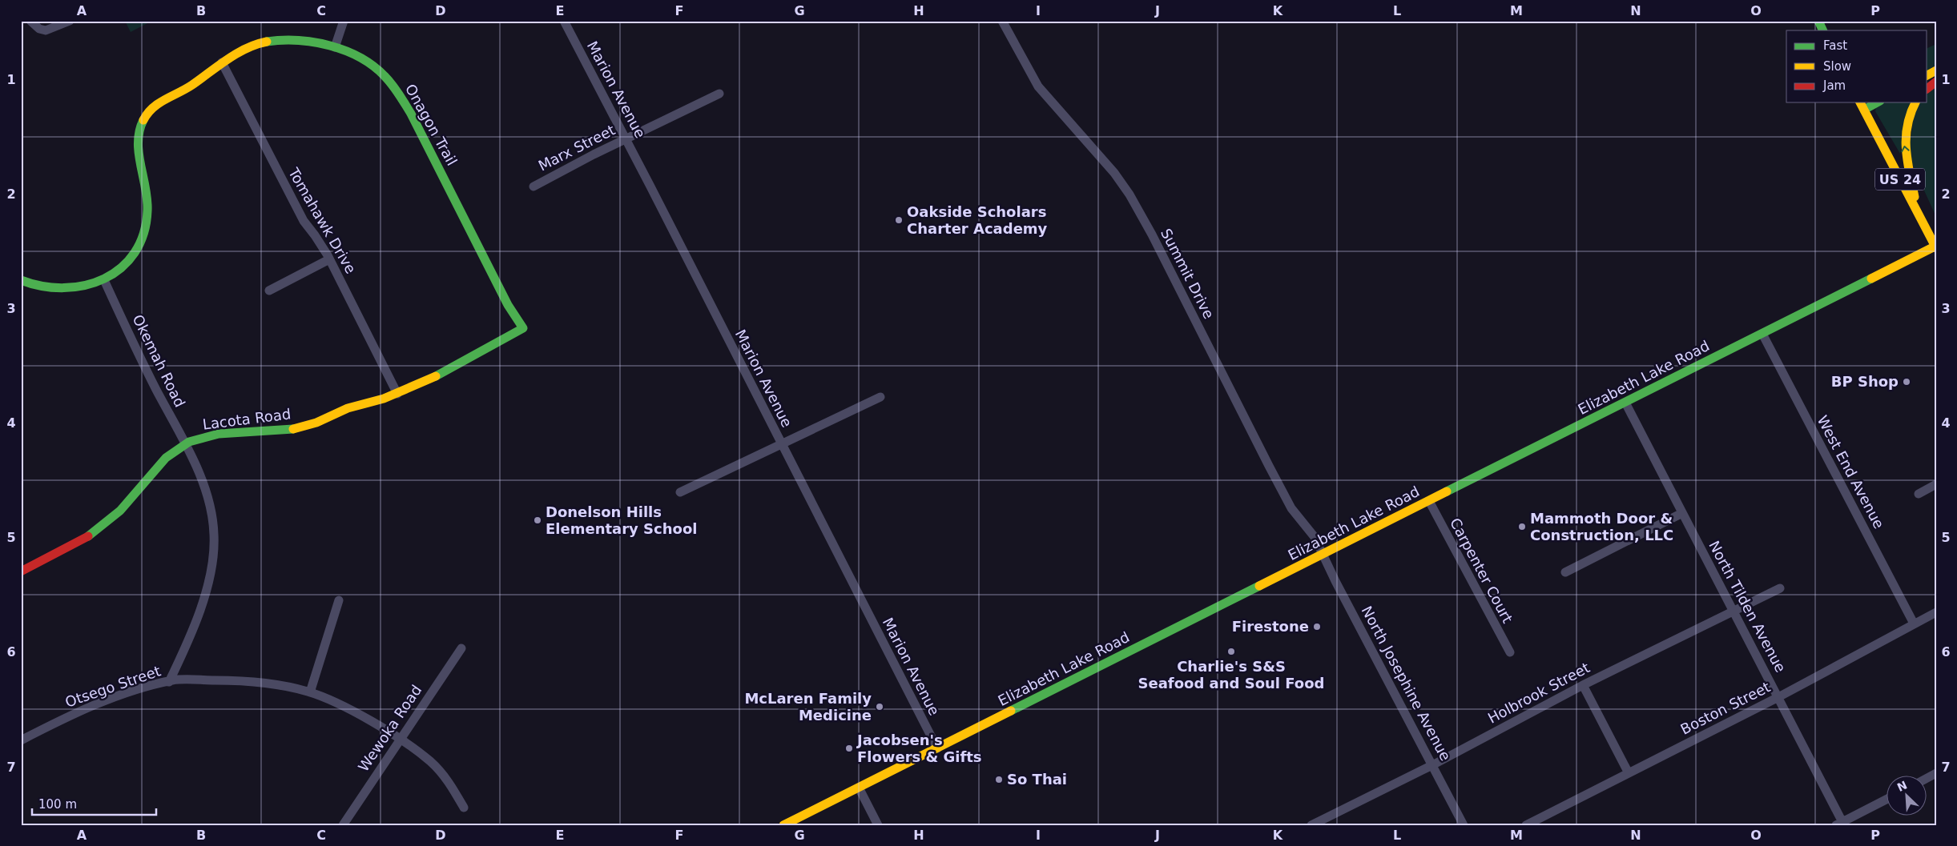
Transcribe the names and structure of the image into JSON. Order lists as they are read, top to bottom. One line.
{"streets":{"main road":["Onagon Trail","US 24","Elizabeth Lake Road","Lacota Road"],"street":["Marion Avenue","Marx Street","Tomahawk Drive","Summit Drive","Okemah Road","West End Avenue","Carpenter Court","North Tilden Avenue","North Josephine Avenue","Otsego Street","Holbrook Street","Boston Street","Wewoka Road"]},"crossings":[["Marion Avenue","Marx Street"],["Marion Avenue","Elizabeth Lake Road"],["Onagon Trail","Tomahawk Drive"],["Onagon Trail","Okemah Road"],["Onagon Trail","Lacota Road"],["US 24","Elizabeth Lake Road"],["Tomahawk Drive","Lacota Road"],["Summit Drive","Elizabeth Lake Road"],["Summit Drive","North Josephine Avenue"],["Okemah Road","Lacota Road"],["Okemah Road","Otsego Street"],["Elizabeth Lake Road","West End Avenue"],["Elizabeth Lake Road","Carpenter Court"],["Elizabeth Lake Road","North Tilden Avenue"],["Elizabeth Lake Road","North Josephine Avenue"],["West End Avenue","Boston Street"],["North Tilden Avenue","Holbrook Street"],["North Tilden Avenue","Boston Street"],["North Josephine Avenue","Holbrook Street"],["Otsego Street","Wewoka Road"]],"places":["Oakside Scholars Charter Academy","BP Shop","Donelson Hills Elementary School","Mammoth Door & Construction, LLC","Firestone","Charlie's S&S Seafood and Soul Food","McLaren Family Medicine","Jacobsen's Flowers & Gifts","So Thai"],"legend":["Fast","Slow","Jam"],"scale_bar":"100 m","north":"top left","grid":{"columns":["A","B","C","D","E","F","G","H","I","J","K","L","M","N","O","P"],"rows":["1","2","3","4","5","6","7"]}}
